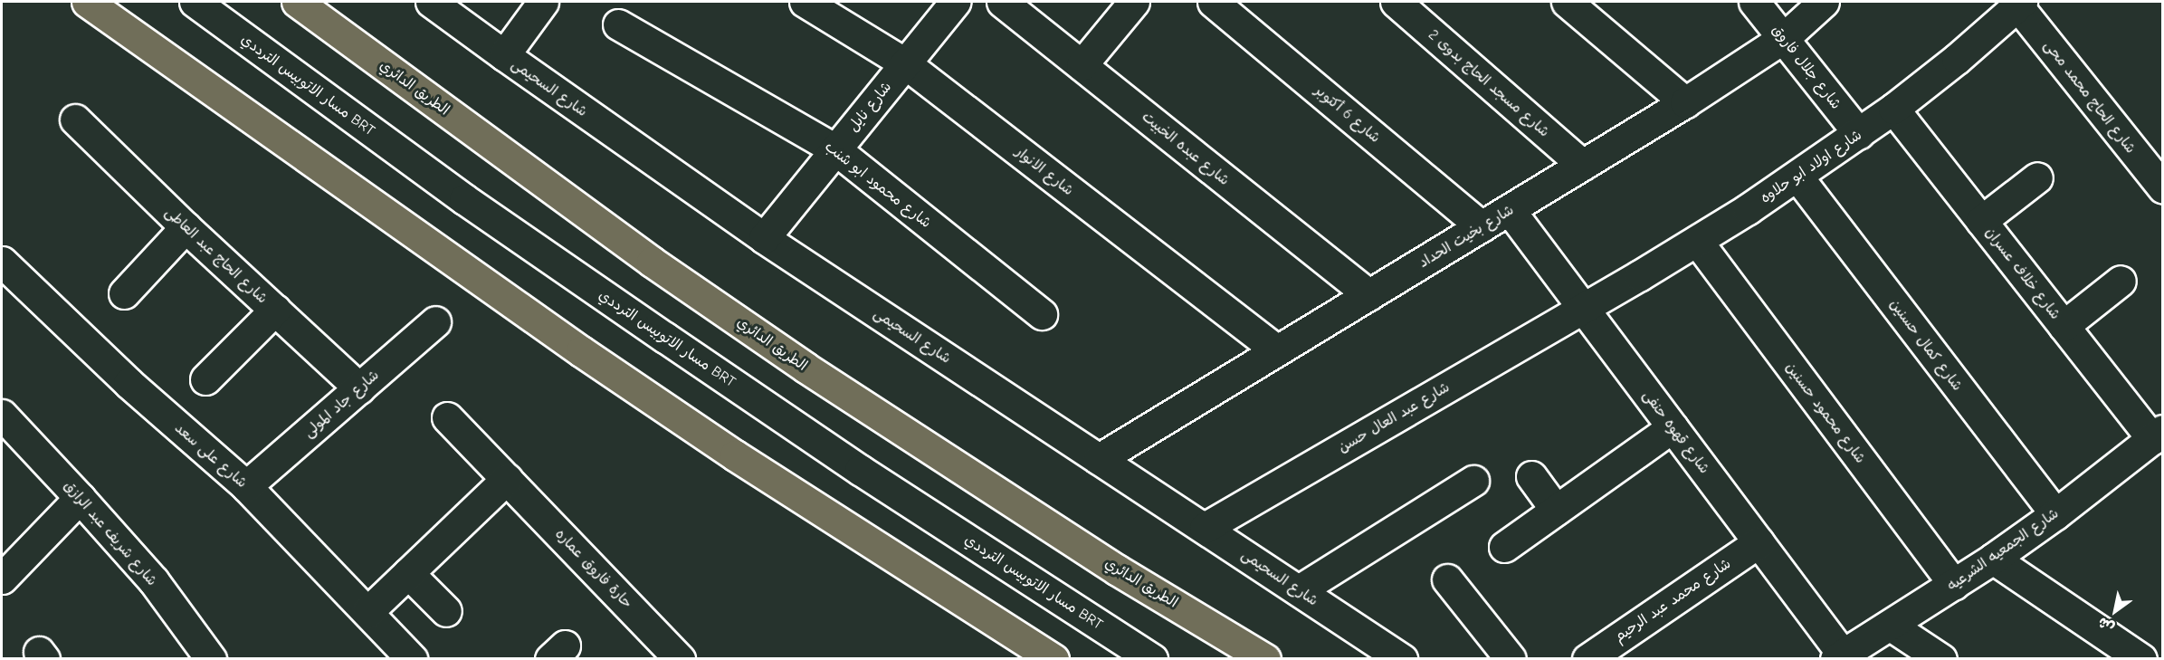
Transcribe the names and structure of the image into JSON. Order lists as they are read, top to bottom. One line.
{"streets":{"highway":["الطريق الدائري"],"street":["شارع جلال فاروق","شارع مسجد الحاج بدوى 2","مسار الاتوبيس الترددي BRT","شارع السحيمى","شارع الحاج محمد محى","شارع نايل","شارع 6 أكتوبر","شارع عبده الخبيت","شارع اولاد ابو حلاوه","شارع الانوار","شارع محمود ابو شنب","شارع بخيت الحداد","شارع الحاج عبد العاطى","شارع خلاف عسران","شارع كمال حسنين","شارع جاد المولى","شارع محمود حسنين","شارع عبد العال حسن","شارع قهوه حنفى","شارع على سعد","شارع شريف عبد الرازق","شارع الجمعيه الشرعيه","حارة فاروق عماره","شارع محمد عبد الرحيم"]},"crossings":[["شارع جلال فاروق","شارع اولاد ابو حلاوه"],["شارع جلال فاروق","شارع بخيت الحداد"],["شارع مسجد الحاج بدوى 2","شارع بخيت الحداد"],["شارع السحيمى","شارع نايل"],["شارع السحيمى","شارع بخيت الحداد"],["شارع السحيمى","شارع عبد العال حسن"],["شارع الحاج محمد محى","شارع اولاد ابو حلاوه"],["شارع نايل","شارع الانوار"],["شارع نايل","شارع محمود ابو شنب"],["شارع 6 أكتوبر","شارع بخيت الحداد"],["شارع عبده الخبيت","شارع بخيت الحداد"],["شارع اولاد ابو حلاوه","شارع خلاف عسران"],["شارع اولاد ابو حلاوه","شارع كمال حسنين"],["شارع اولاد ابو حلاوه","شارع محمود حسنين"],["شارع اولاد ابو حلاوه","شارع عبد العال حسن"],["شارع اولاد ابو حلاوه","شارع قهوه حنفى"],["شارع الانوار","شارع بخيت الحداد"],["شارع بخيت الحداد","شارع قهوه حنفى"],["شارع الحاج عبد العاطى","شارع جاد المولى"],["شارع خلاف عسران","شارع الجمعيه الشرعيه"],["شارع كمال حسنين","شارع الجمعيه الشرعيه"],["شارع جاد المولى","شارع على سعد"],["شارع محمود حسنين","شارع الجمعيه الشرعيه"],["شارع عبد العال حسن","شارع قهوه حنفى"],["شارع قهوه حنفى","شارع الجمعيه الشرعيه"],["شارع قهوه حنفى","شارع محمد عبد الرحيم"]],"north":"bottom left"}
